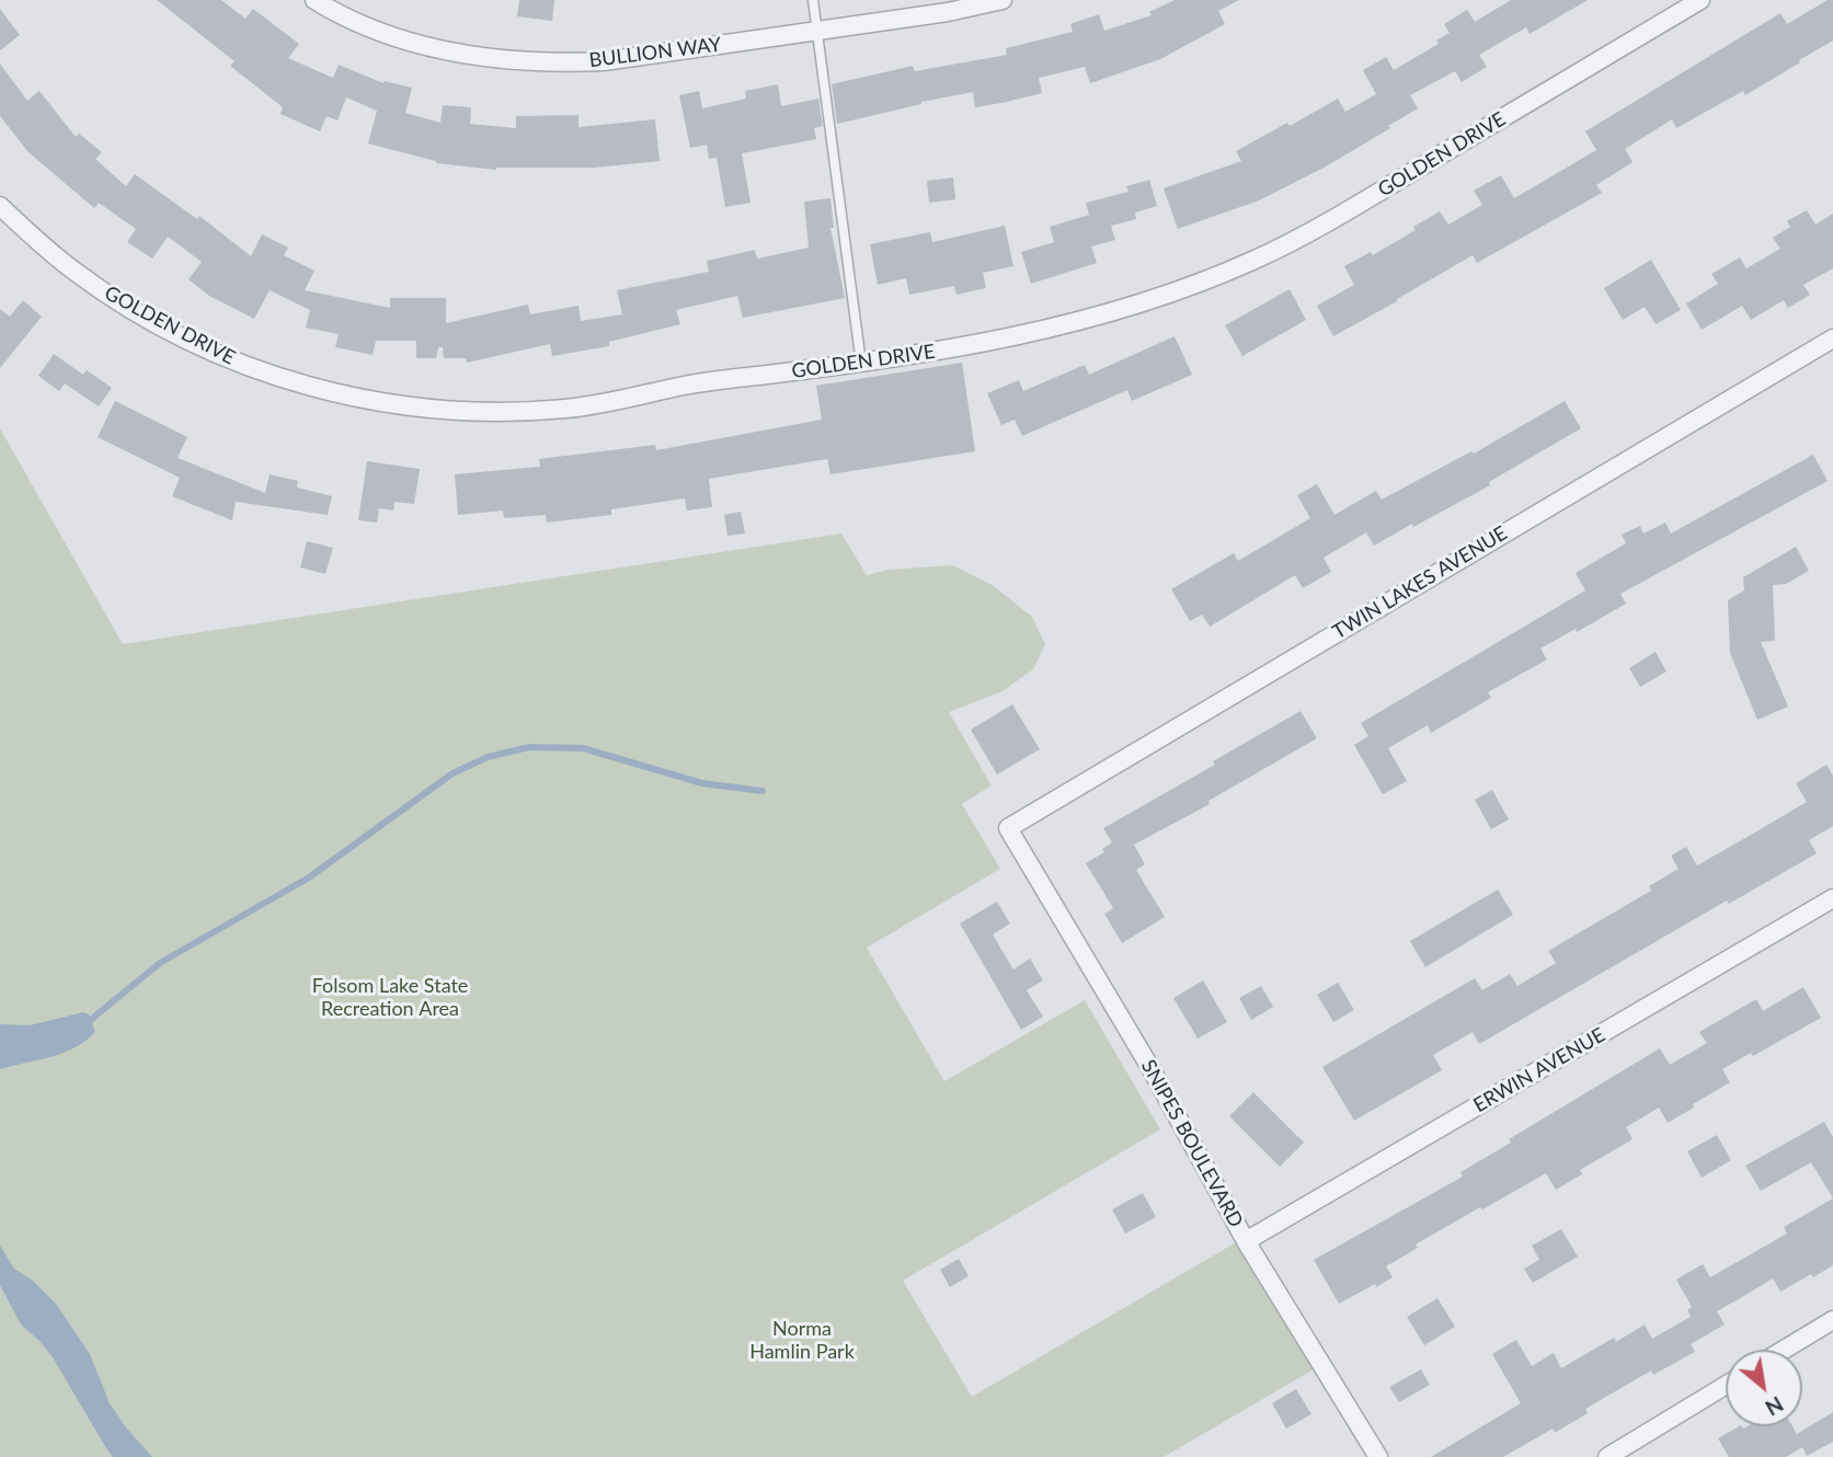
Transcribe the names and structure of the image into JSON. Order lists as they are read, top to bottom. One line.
{"streets":{"street":["BULLION WAY","GOLDEN DRIVE","TWIN LAKES AVENUE","ERWIN AVENUE","SNIPES BOULEVARD"]},"crossings":[["TWIN LAKES AVENUE","SNIPES BOULEVARD"],["ERWIN AVENUE","SNIPES BOULEVARD"]],"parks":["Folsom Lake State Recreation Area","Norma Hamlin Park"],"north":"bottom right"}
